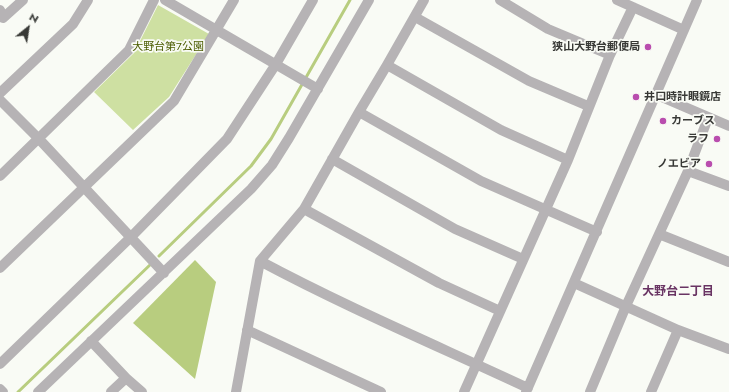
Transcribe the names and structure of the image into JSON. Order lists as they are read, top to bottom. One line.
{"districts":["大野台二丁目"],"parks":["大野台第7公園"],"places":["狭山大野台郵便局","井口時計眼鏡店","カーブス","ラフ","ノエビア"],"north":"top right"}
